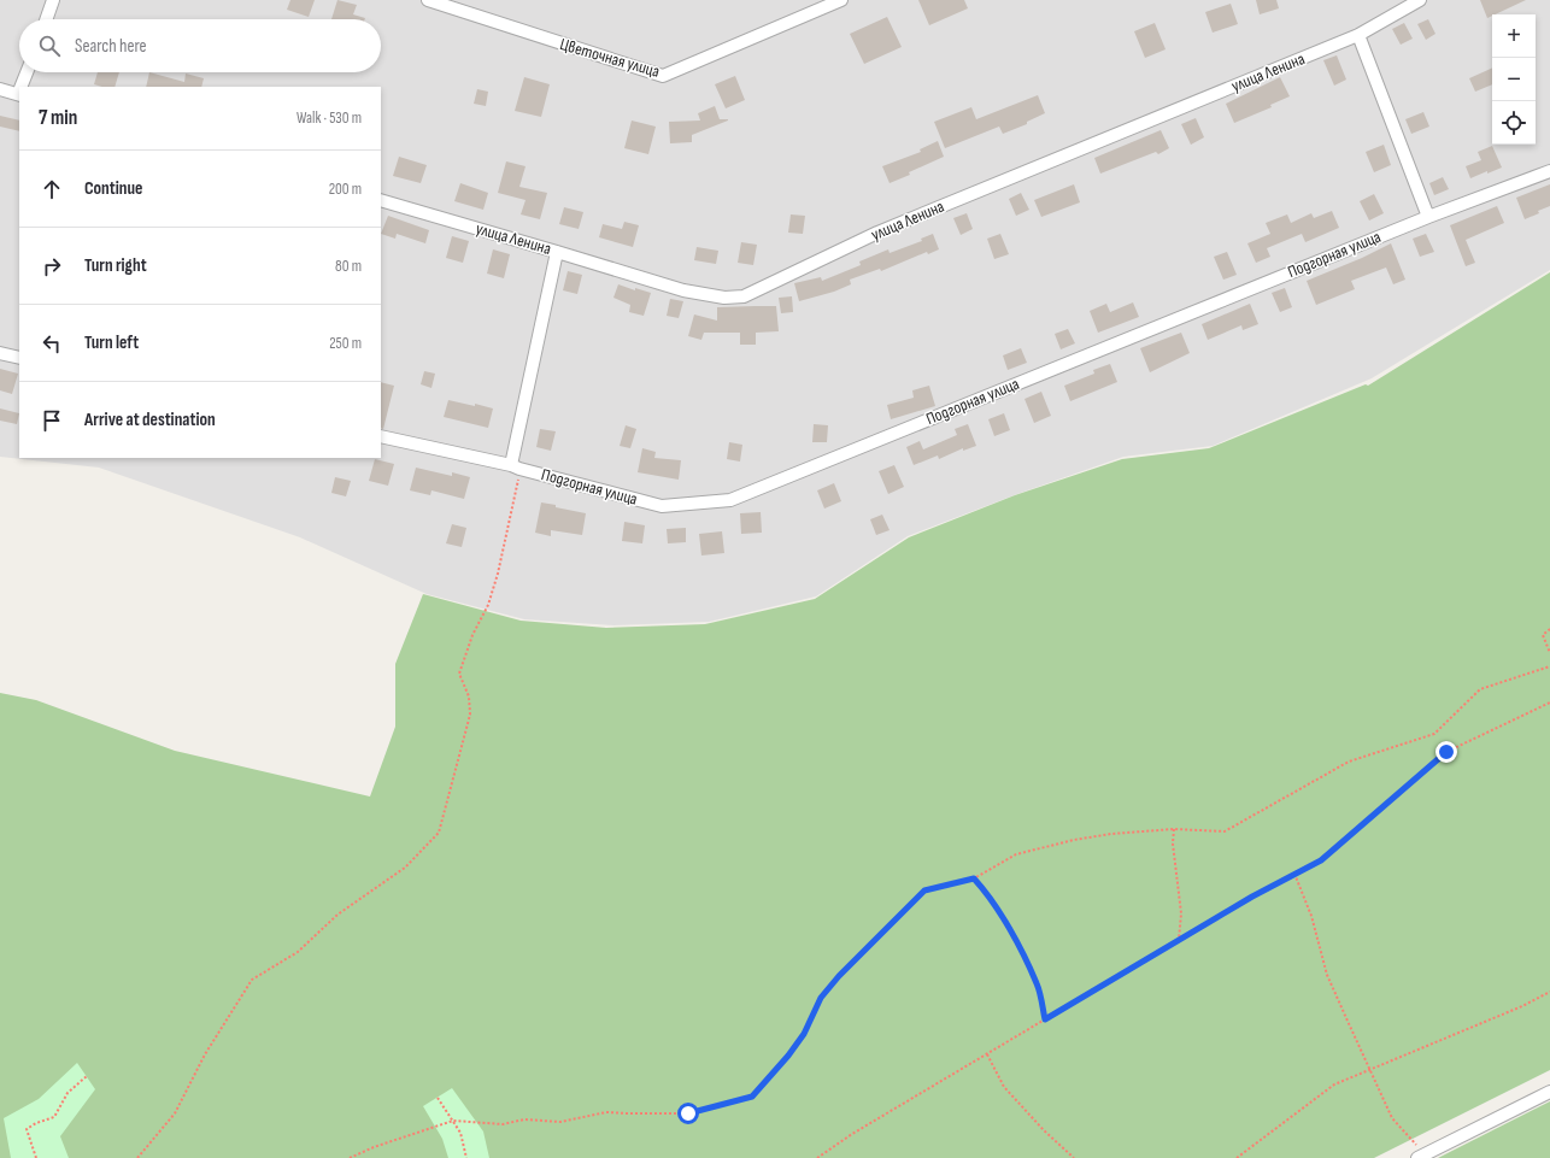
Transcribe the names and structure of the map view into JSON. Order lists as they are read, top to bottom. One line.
{"streets":{"street":["Цветочная улица","улица Ленина","Подгорная улица"]},"page":{"map_buttons":["+","−"],"search":"Search here","heading":["7 min","Walk · 530 m"],"list":[["Continue","200 m"],["Turn right","80 m"],["Turn left","250 m"],"Arrive at destination"]}}
